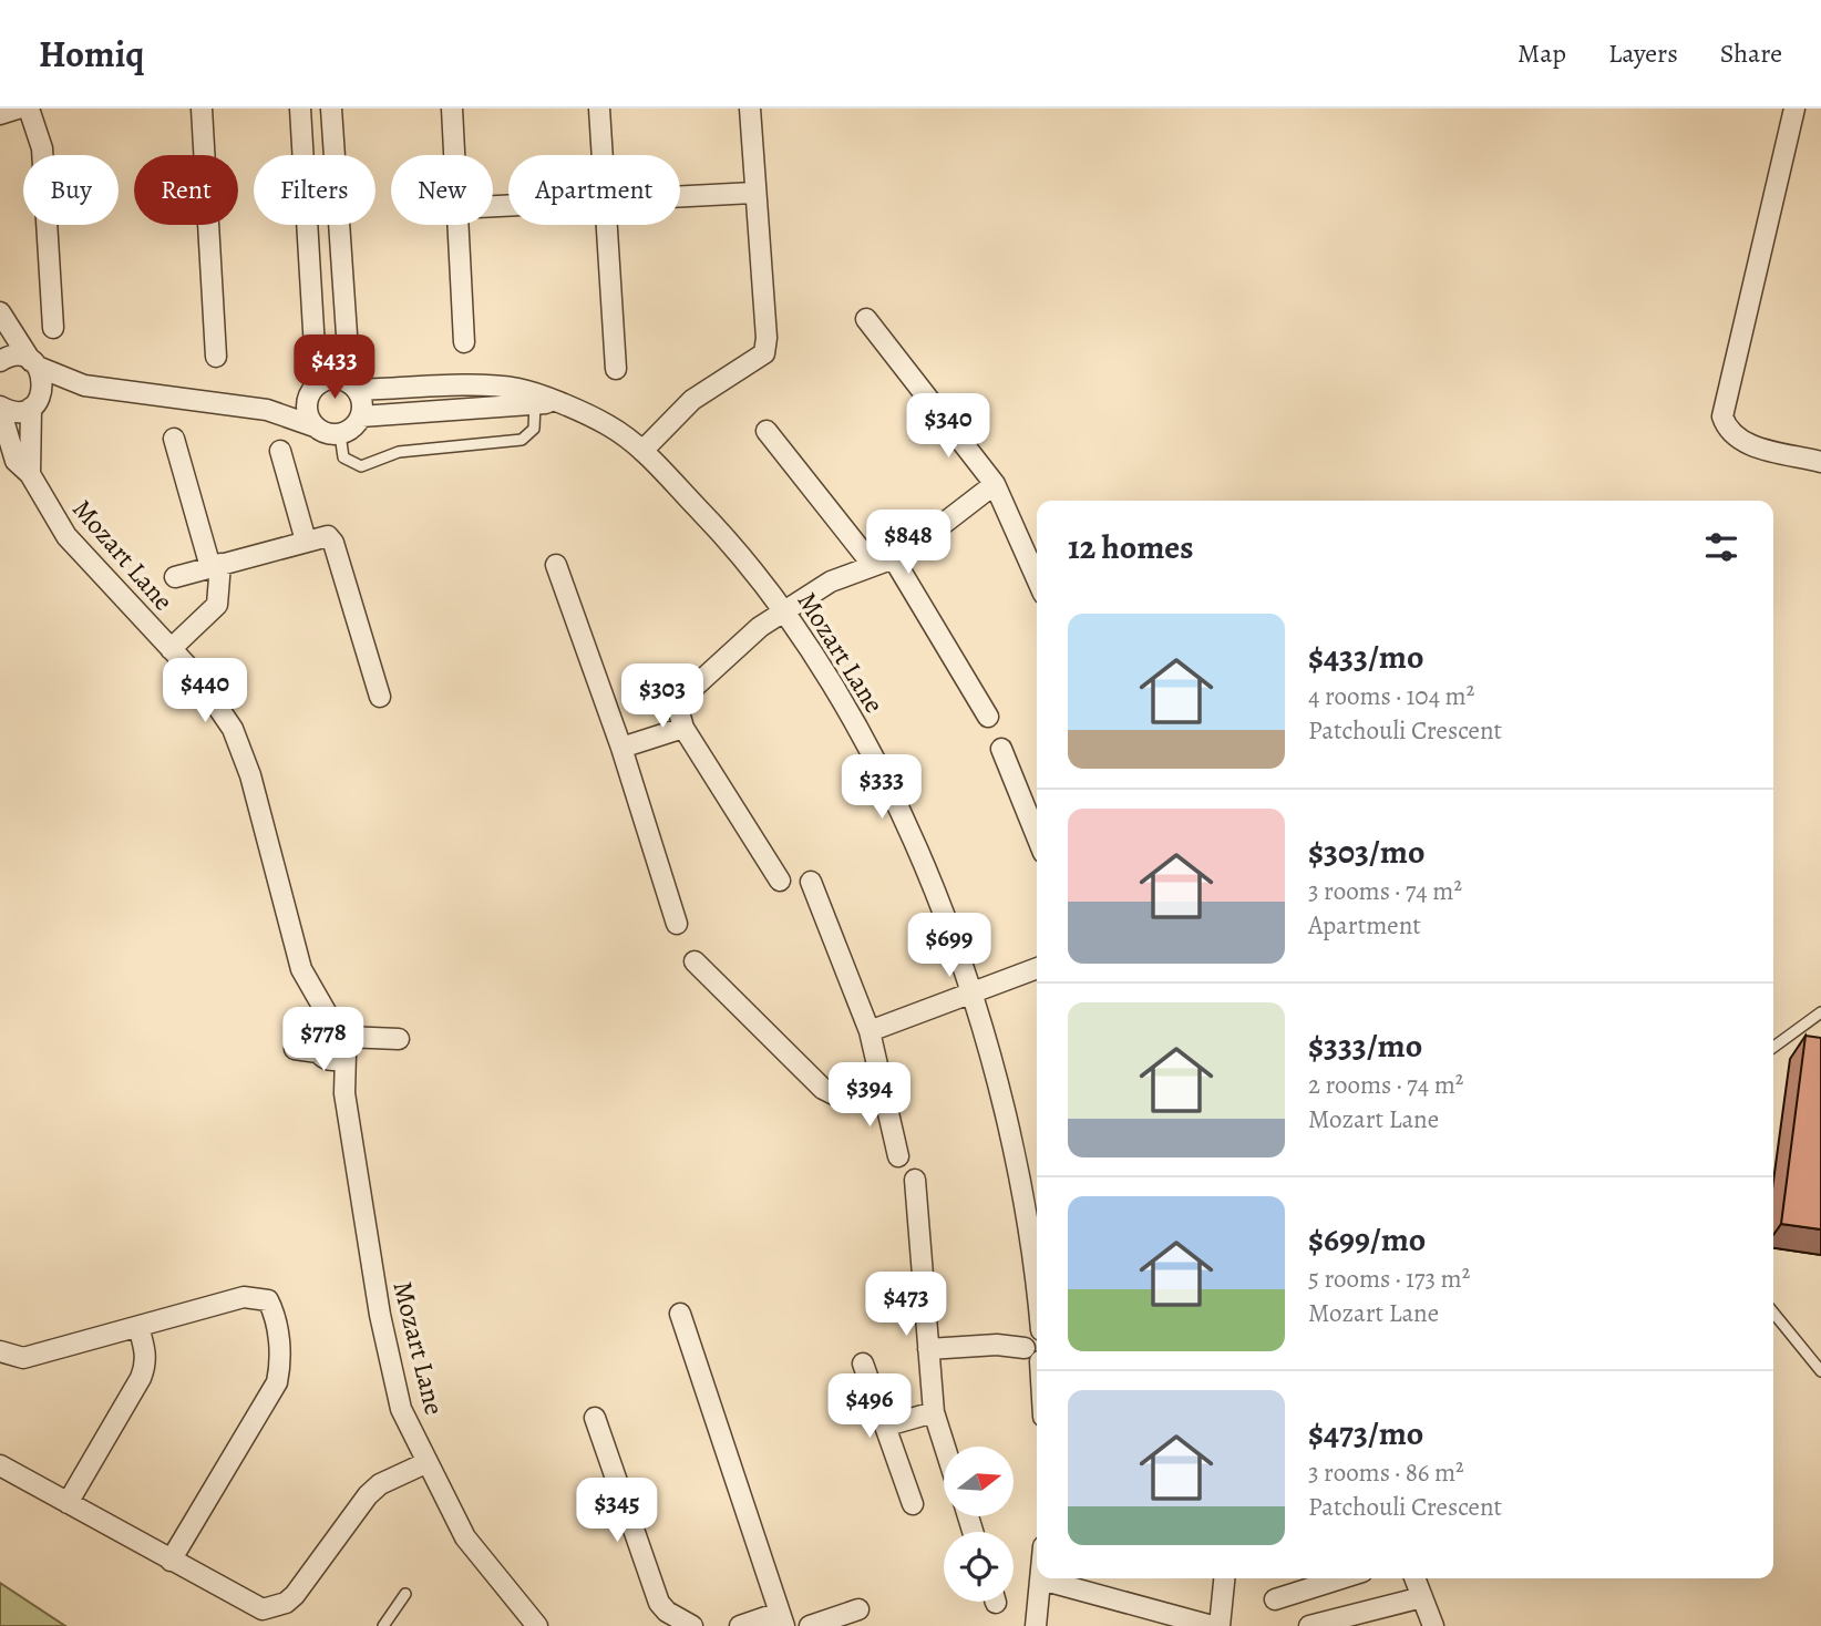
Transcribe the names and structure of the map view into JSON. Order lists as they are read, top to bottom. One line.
{"streets":{"street":["Mozart Lane"]},"north":"right","page":{"header":"Homiq","nav":["Map","Layers","Share"],"chip":["Buy","Rent","Filters","New","Apartment"],"price":["$433","$340","$848","$440","$303","$333","$699","$778","$394","$473","$496","$345"],"heading":"12 homes","list":[{"name":"$433/mo","note":"4 rooms · 104 m² · Patchouli Crescent"},{"name":"$303/mo","note":"3 rooms · 74 m² · Apartment"},{"name":"$333/mo","note":"2 rooms · 74 m² · Mozart Lane"},{"name":"$699/mo","note":"5 rooms · 173 m² · Mozart Lane"},{"name":"$473/mo","note":"3 rooms · 86 m² · Patchouli Crescent"}]}}
